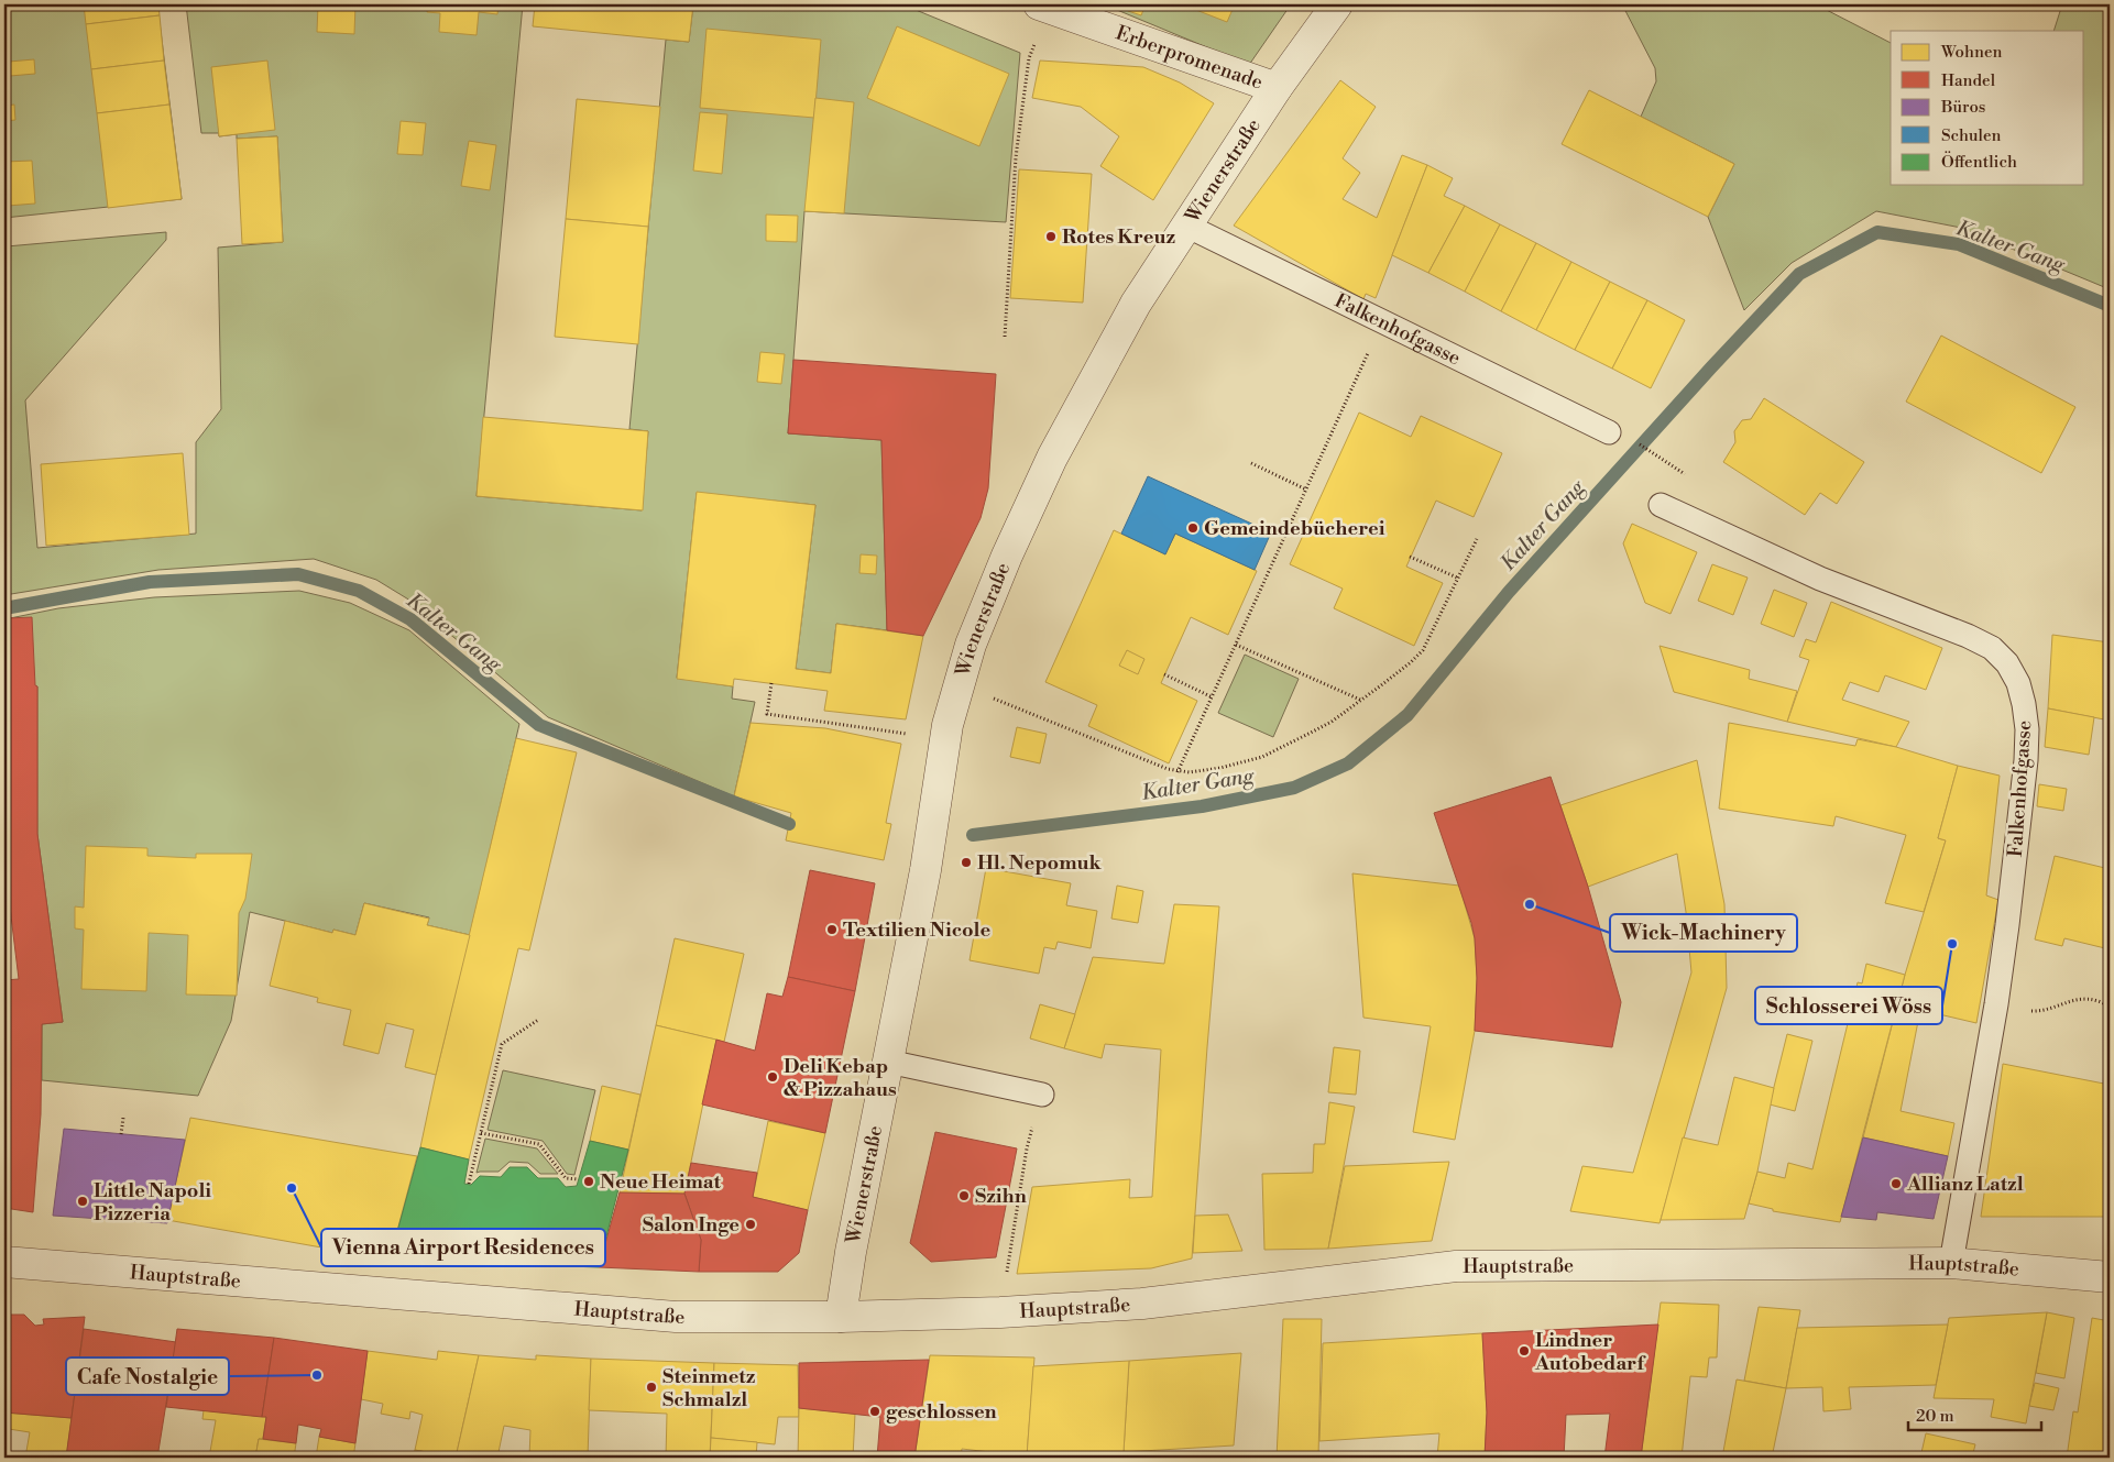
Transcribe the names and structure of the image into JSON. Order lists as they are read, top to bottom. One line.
{"streets":{"street":["Erberpromenade","Wienerstraße","Hauptstraße"],"lane":["Falkenhofgasse"]},"crossings":[["Erberpromenade","Wienerstraße"],["Wienerstraße","Falkenhofgasse"],["Wienerstraße","Hauptstraße"],["Falkenhofgasse","Hauptstraße"]],"water":["Kalter Gang"],"places":["Rotes Kreuz","Gemeindebücherei","Hl. Nepomuk","Wick-Machinery","Textilien Nicole","Schlosserei Wöss","Deli Kebap & Pizzahaus","Neue Heimat","Allianz Latzl","Vienna Airport Residences","Szihn","Little Napoli Pizzeria","Salon Inge","Lindner Autobedarf","Cafe Nostalgie","Steinmetz Schmalzl","geschlossen"],"legend":["Wohnen","Handel","Büros","Schulen","Öffentlich"],"scale_bar":"20 m"}
